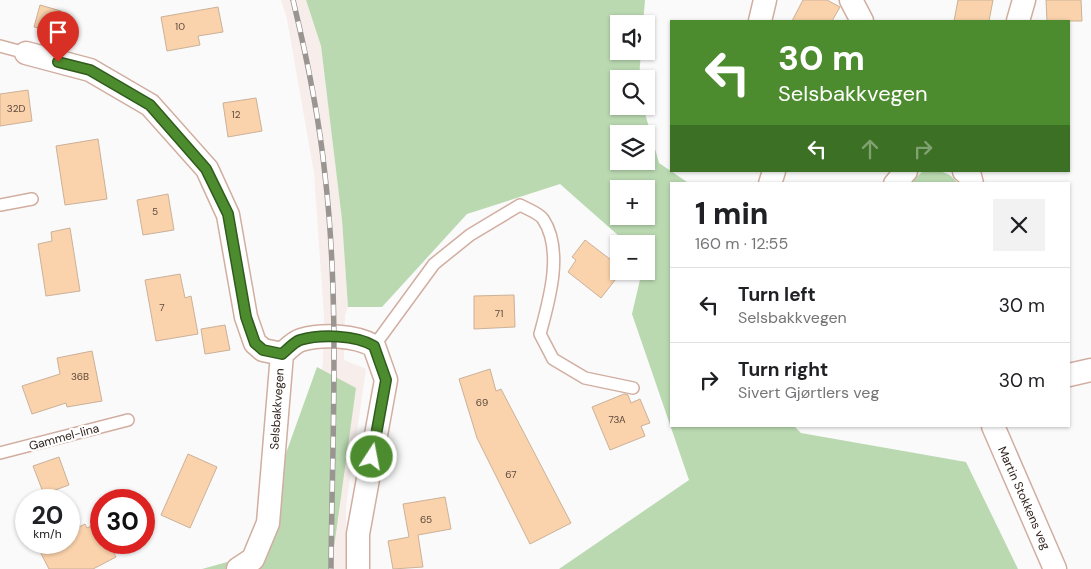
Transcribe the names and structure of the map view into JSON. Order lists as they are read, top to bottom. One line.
{"streets":{"street":["Selsbakkvegen","Martin Stokkens veg"],"lane":["Gammel-lina"]},"house_numbers":["10","32D","12","5","7","71","36B","69","73A","67","65"],"page":{"map_buttons":["+","−"],"turn":["30 m","Selsbakkvegen"],"heading":["1 min","160 m · 12:55"],"list":[{"name":"Turn left","note":"Selsbakkvegen","value":"30 m"},{"name":"Turn right","note":"Sivert Gjørtlers veg","value":"30 m"}],"speed":"20 km/h","limit":"30"}}
